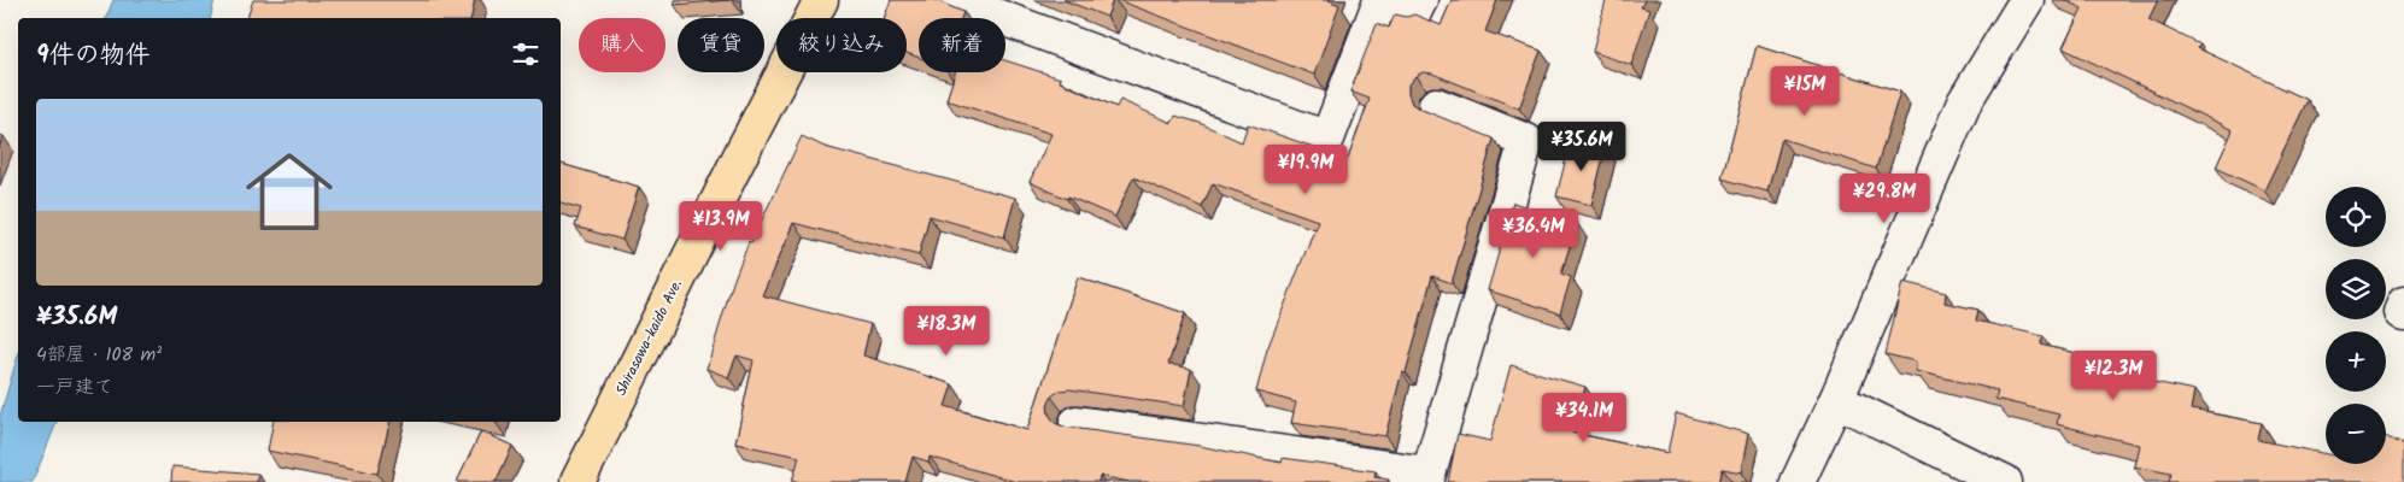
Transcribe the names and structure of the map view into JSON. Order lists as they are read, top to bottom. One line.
{"streets":{"main road":["Shirasawa-kaido Ave."]},"page":{"chip":["購入","賃貸","絞り込み","新着"],"heading":"9件の物件","price":["¥15M","¥35.6M","¥19.9M","¥29.8M","¥13.9M","¥36.4M","¥18.3M","¥12.3M","¥34.1M"],"list":[{"name":"¥35.6M","note":"4部屋 · 108 m² · 一戸建て"}],"map_buttons":["+","−"]}}
